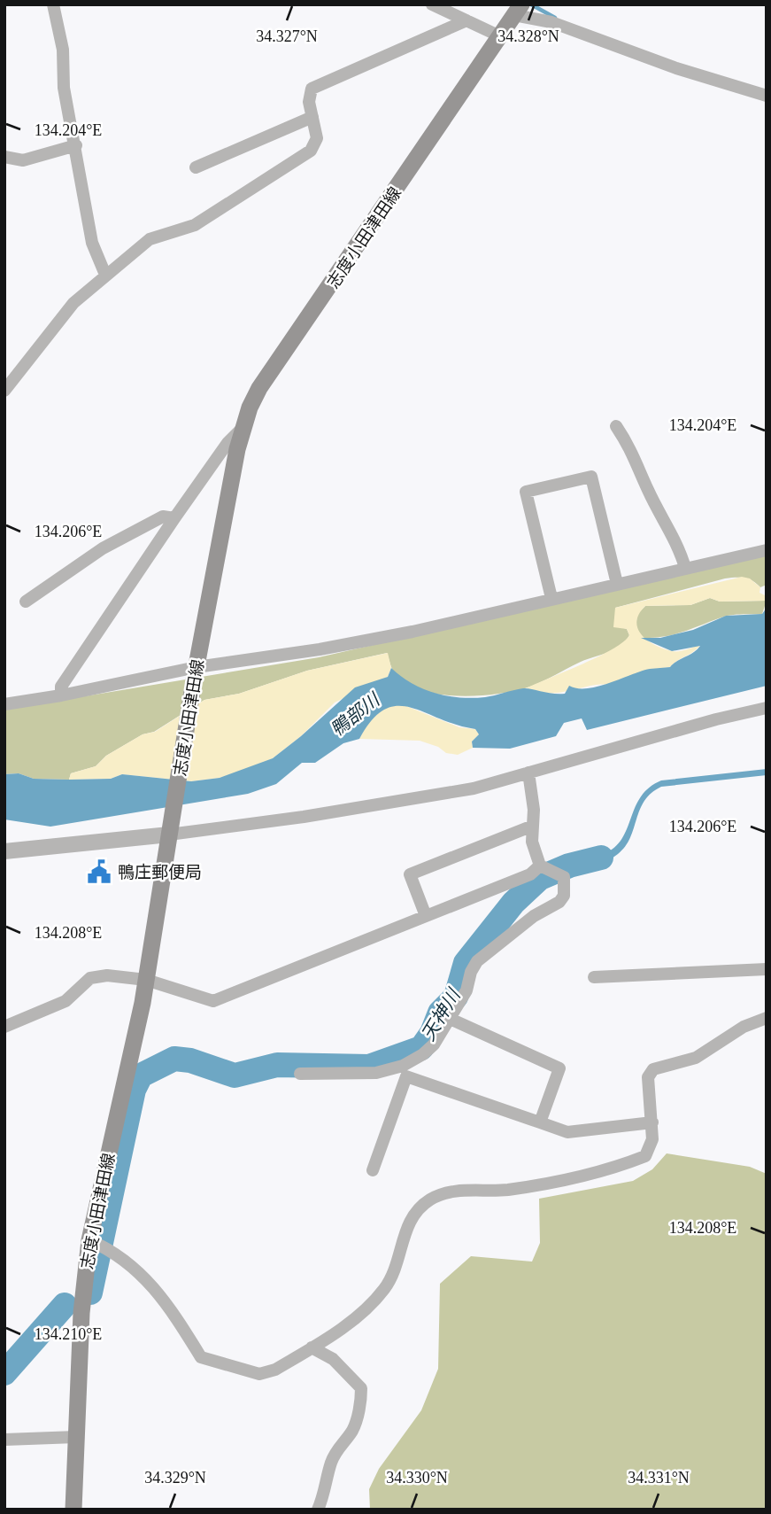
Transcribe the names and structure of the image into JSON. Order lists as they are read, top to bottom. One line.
{"streets":{"main road":["志度小田津田線"]},"water":["鴨部川","天神川"],"places":{"public building":["鴨庄郵便局"]},"coordinates":["34.327°N","34.328°N","134.204°E","134.206°E","134.208°E","134.210°E","34.329°N","34.330°N","34.331°N"]}
